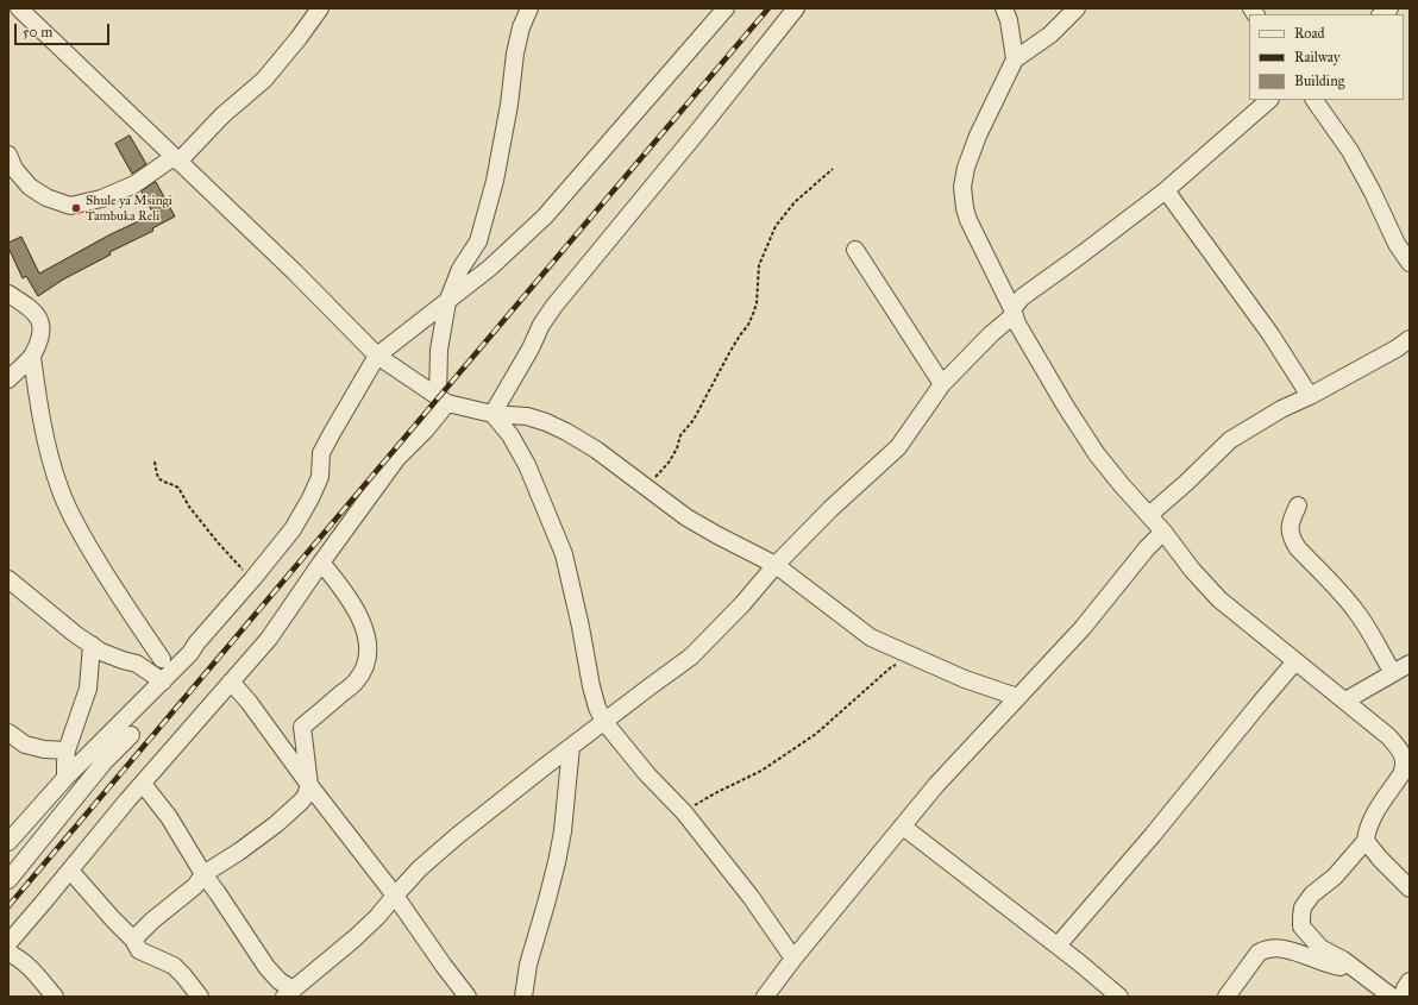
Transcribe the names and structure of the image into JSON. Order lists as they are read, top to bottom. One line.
{"places":["Shule ya Msingi Tambuka Reli"],"legend":["Road","Railway","Building"],"scale_bar":"50 m"}
